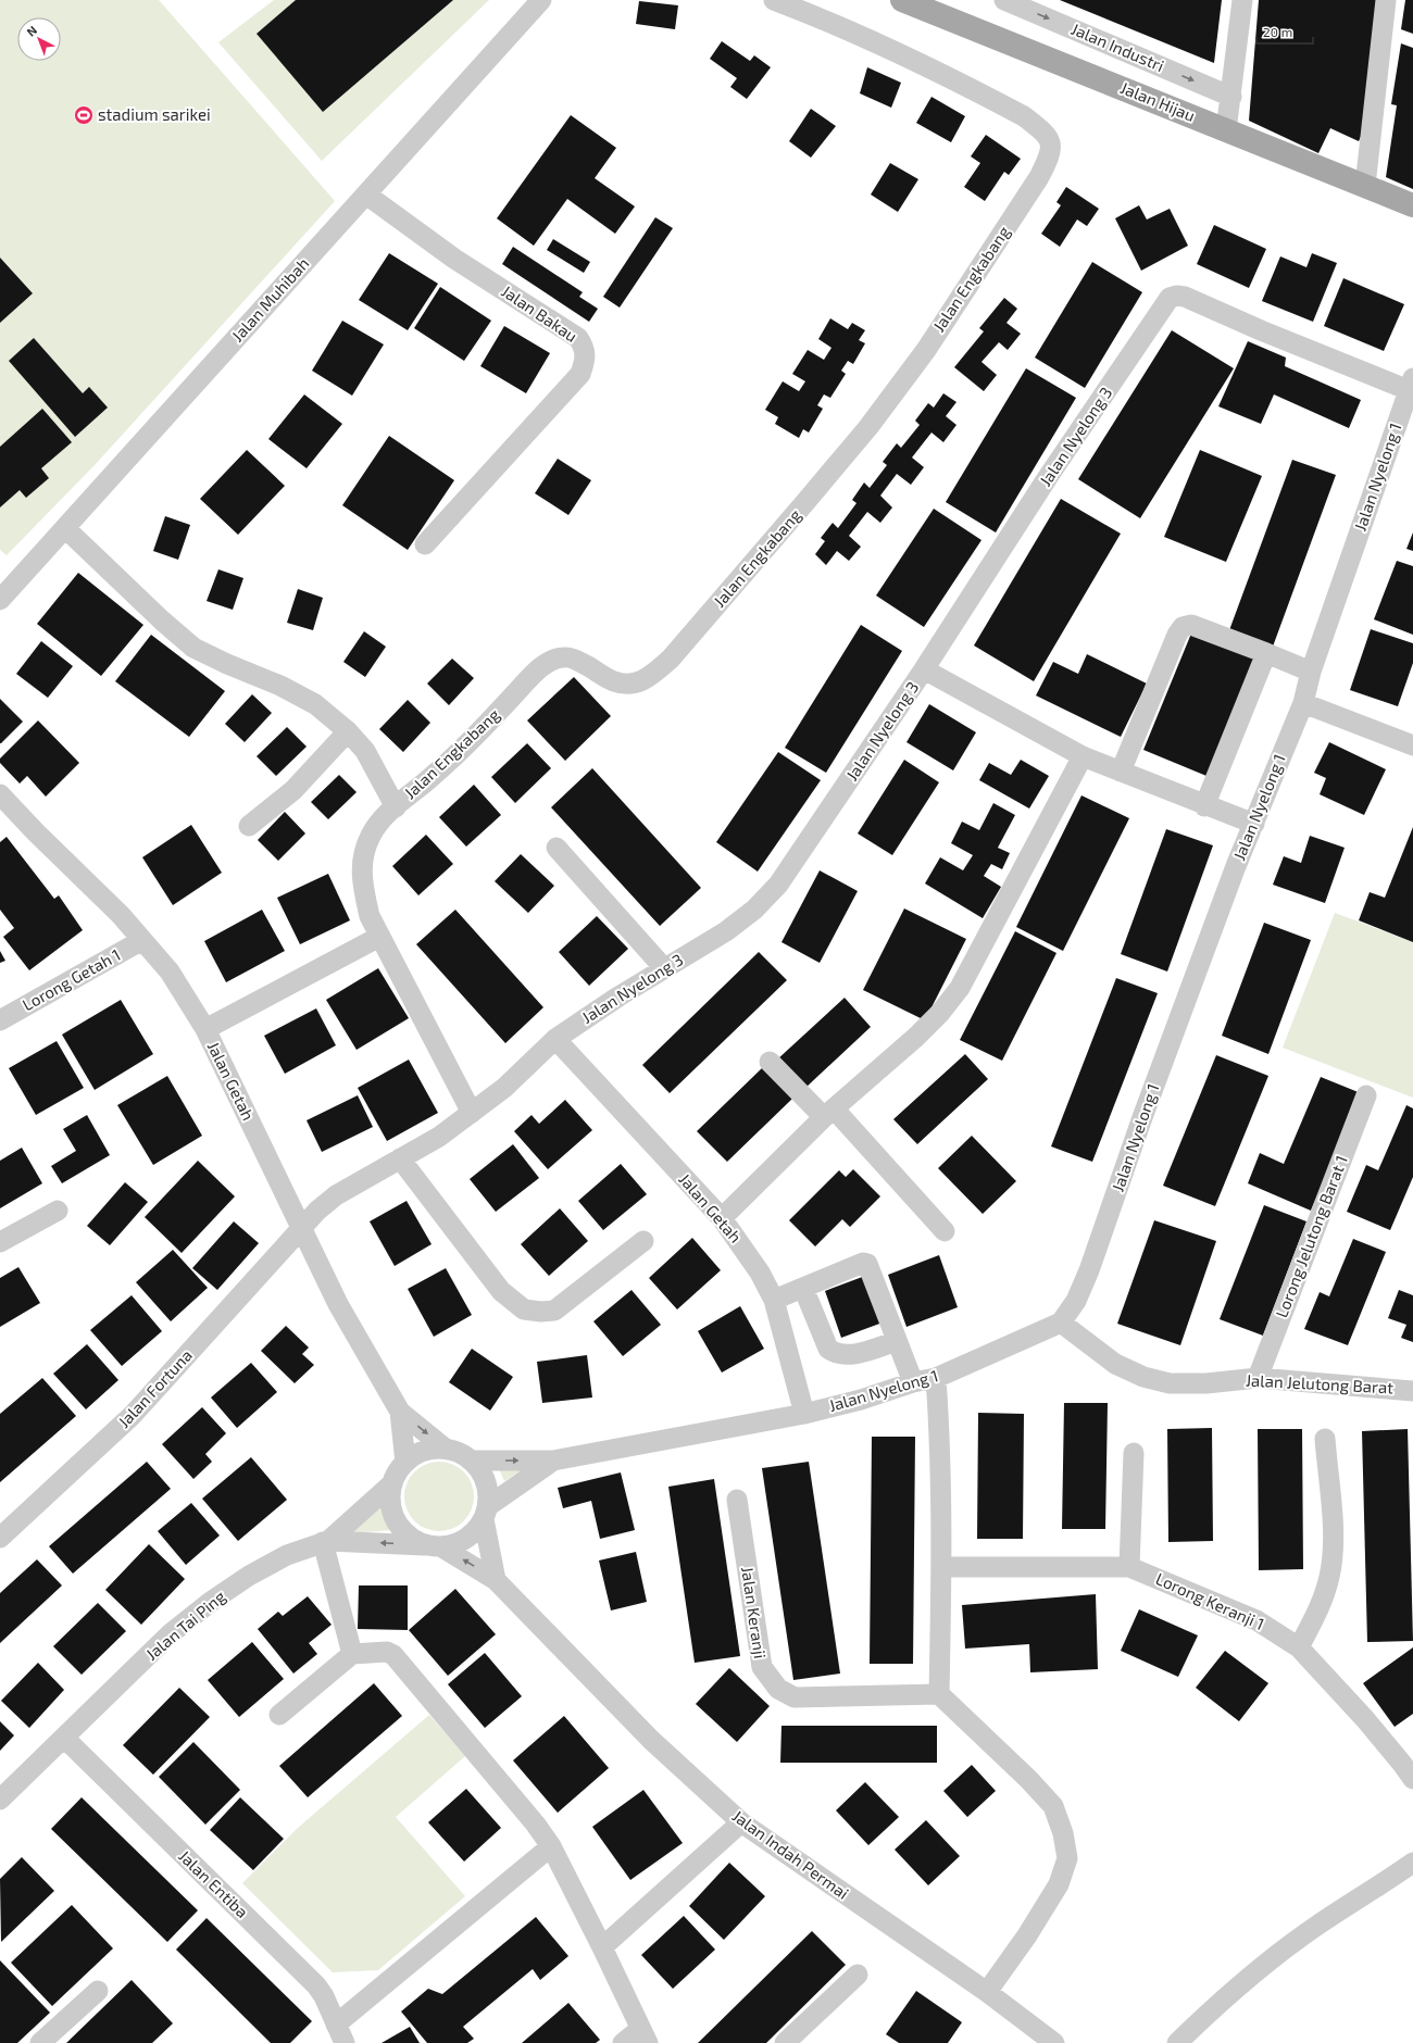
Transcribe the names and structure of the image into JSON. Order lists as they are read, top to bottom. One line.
{"streets":{"main road":["Jalan Hijau"],"street":["Jalan Industri","Jalan Engkabang","Jalan Muhibah","Jalan Bakau","Jalan Nyelong 3","Jalan Nyelong 1","Lorong Getah 1","Jalan Getah","Lorong Jelutong Barat 1","Jalan Jelutong Barat","Jalan Fortuna","Lorong Keranji 1","Jalan Keranji","Jalan Tai Ping","Jalan Indah Permai","Jalan Entiba"]},"crossings":[["Jalan Engkabang","Jalan Nyelong 3"],["Jalan Muhibah","Jalan Bakau"],["Jalan Nyelong 3","Jalan Nyelong 1"],["Jalan Nyelong 3","Jalan Getah"],["Jalan Nyelong 3","Jalan Fortuna"],["Jalan Nyelong 1","Jalan Getah"],["Jalan Nyelong 1","Jalan Jelutong Barat"],["Jalan Nyelong 1","Jalan Tai Ping"],["Jalan Nyelong 1","Jalan Indah Permai"],["Lorong Getah 1","Jalan Getah"],["Jalan Getah","Jalan Fortuna"],["Lorong Jelutong Barat 1","Jalan Jelutong Barat"],["Jalan Tai Ping","Jalan Indah Permai"],["Jalan Tai Ping","Jalan Entiba"]],"one_way":["Jalan Industri"],"places":{"sports":["stadium sarikei"]},"scale_bar":"20 m","north":"top left"}
